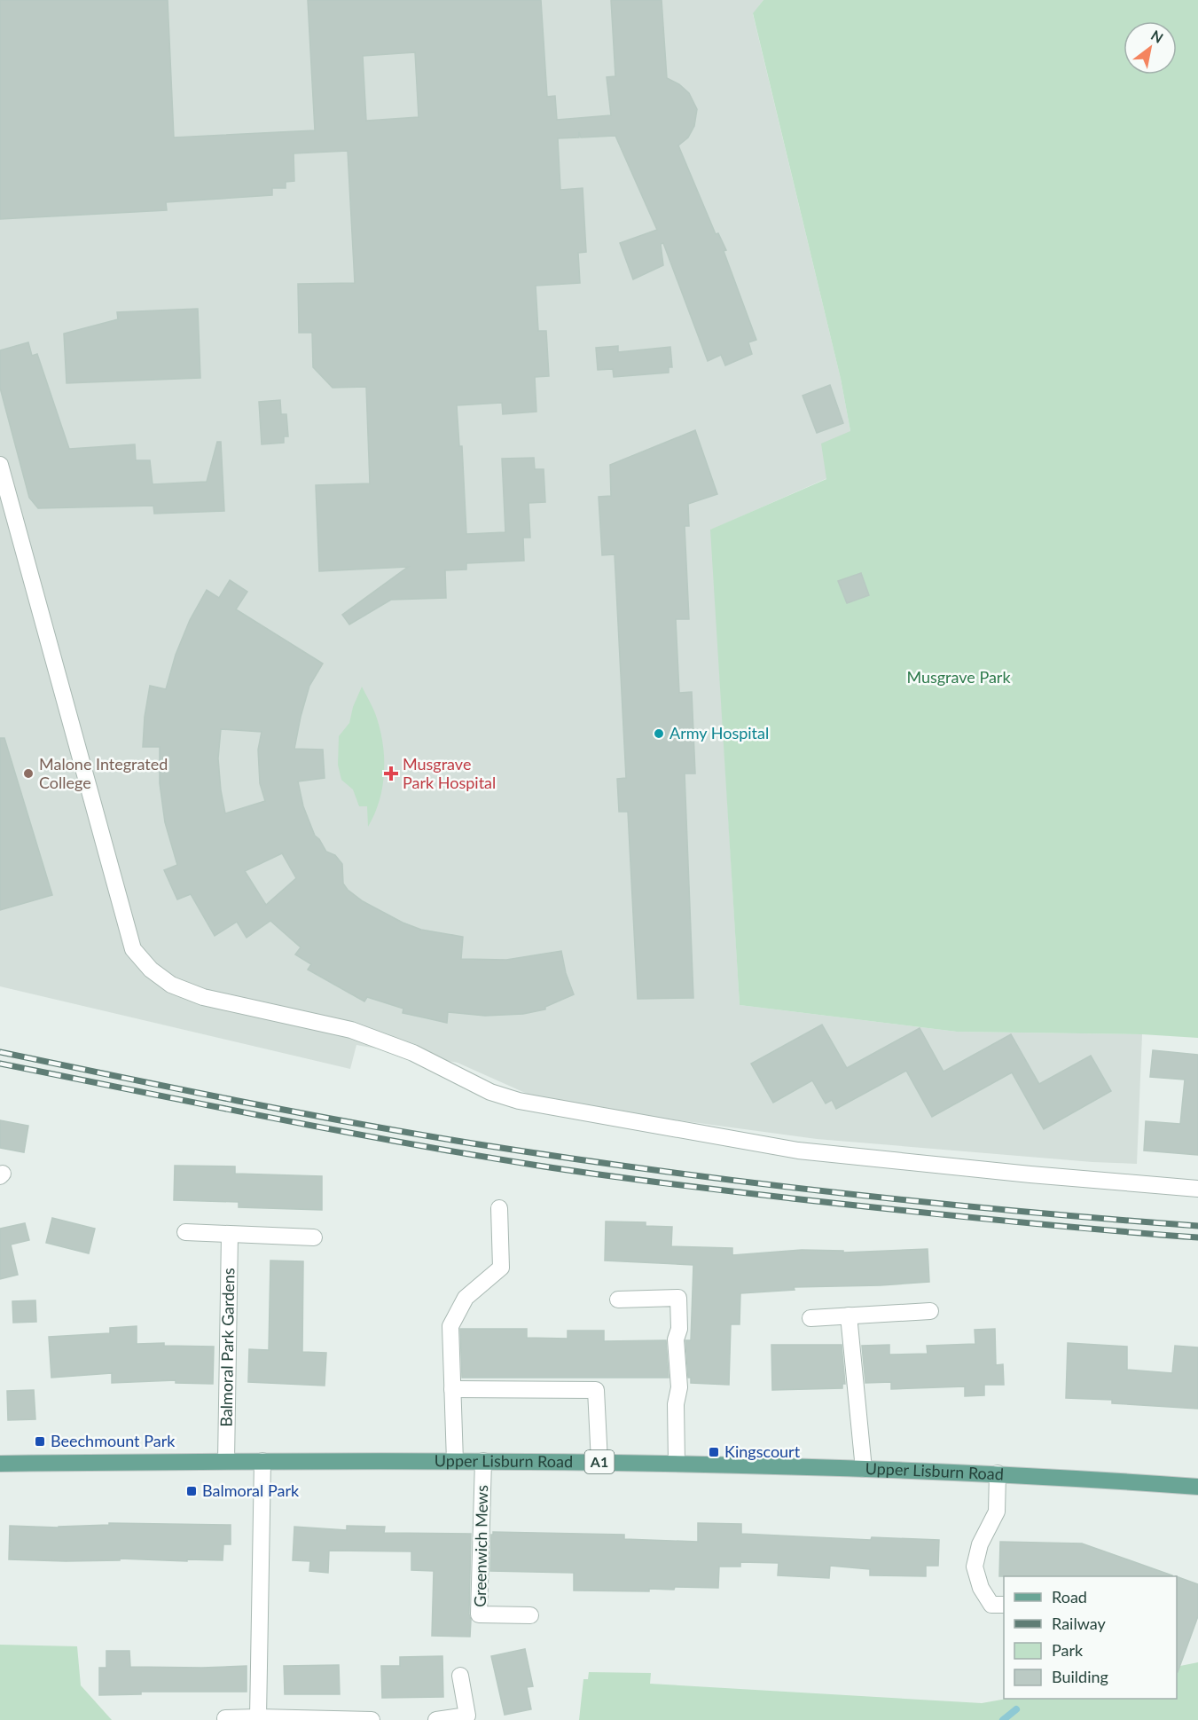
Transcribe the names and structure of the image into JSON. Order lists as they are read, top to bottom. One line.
{"streets":{"main road":["Upper Lisburn Road","A1"],"street":["Balmoral Park Gardens","Greenwich Mews"]},"crossings":[["Balmoral Park Gardens","Upper Lisburn Road"],["Upper Lisburn Road","Greenwich Mews"]],"parks":["Musgrave Park"],"places":{"other":["Army Hospital","Malone Integrated College"],"health":["Musgrave Park Hospital"],"transit":["Beechmount Park","Kingscourt","Balmoral Park"]},"legend":["Road","Railway","Park","Building"],"north":"top right"}
